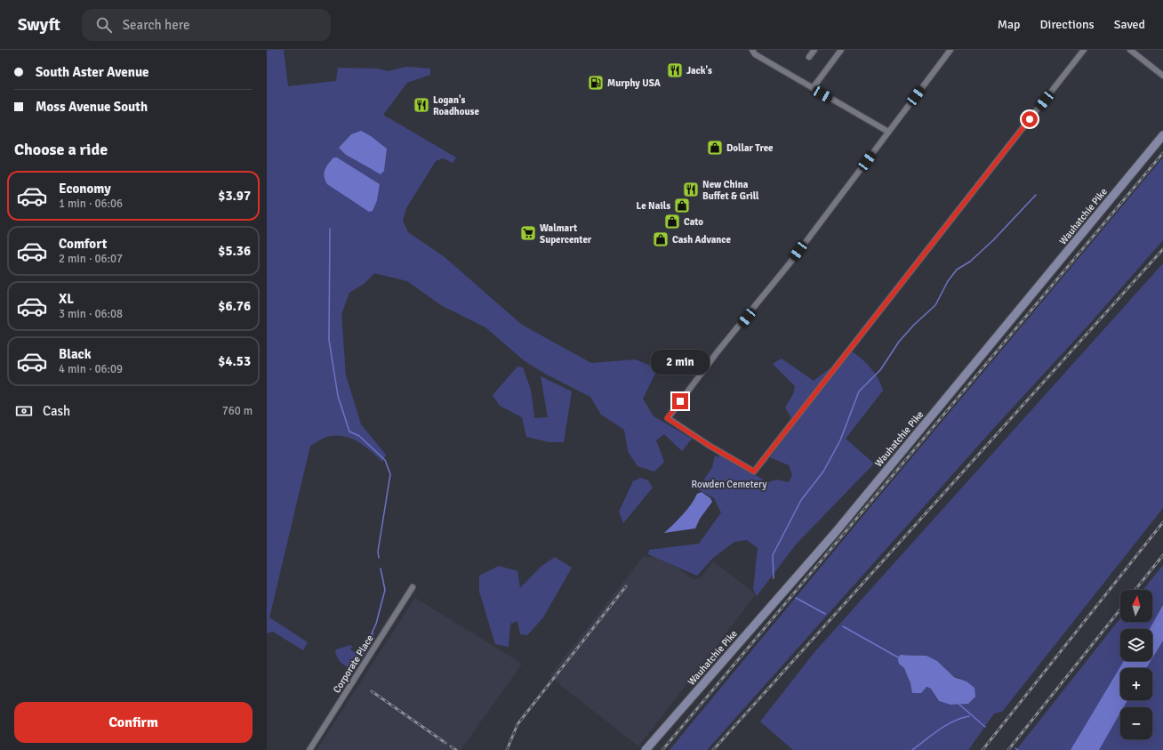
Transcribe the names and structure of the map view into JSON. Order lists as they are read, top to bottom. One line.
{"streets":{"street":["Wauhatchie Pike","Corporate Place"]},"parks":["Rowden Cemetery"],"places":{"restaurant":["Jack's","Logan's Roadhouse","New China Buffet & Grill"],"fuel station":["Murphy USA"],"shop":["Dollar Tree","Le Nails","Cato","Cash Advance"],"supermarket":["Walmart Supercenter"]},"north":"top","page":{"header":"Swyft","search":"Search here","nav":["Map","Directions","Saved"],"banner":["South Aster Avenue","Moss Avenue South"],"heading":"Choose a ride","list":[{"name":"Economy","note":"1 min · 06:06","value":"$3.97"},{"name":"Comfort","note":"2 min · 06:07","value":"$5.36"},{"name":"XL","note":"3 min · 06:08","value":"$6.76"},{"name":"Black","note":"4 min · 06:09","value":"$4.53"}],"bubble":"2 min","pay":["Cash","760 m"],"map_buttons":["+","−"],"buttons":"Confirm"}}
